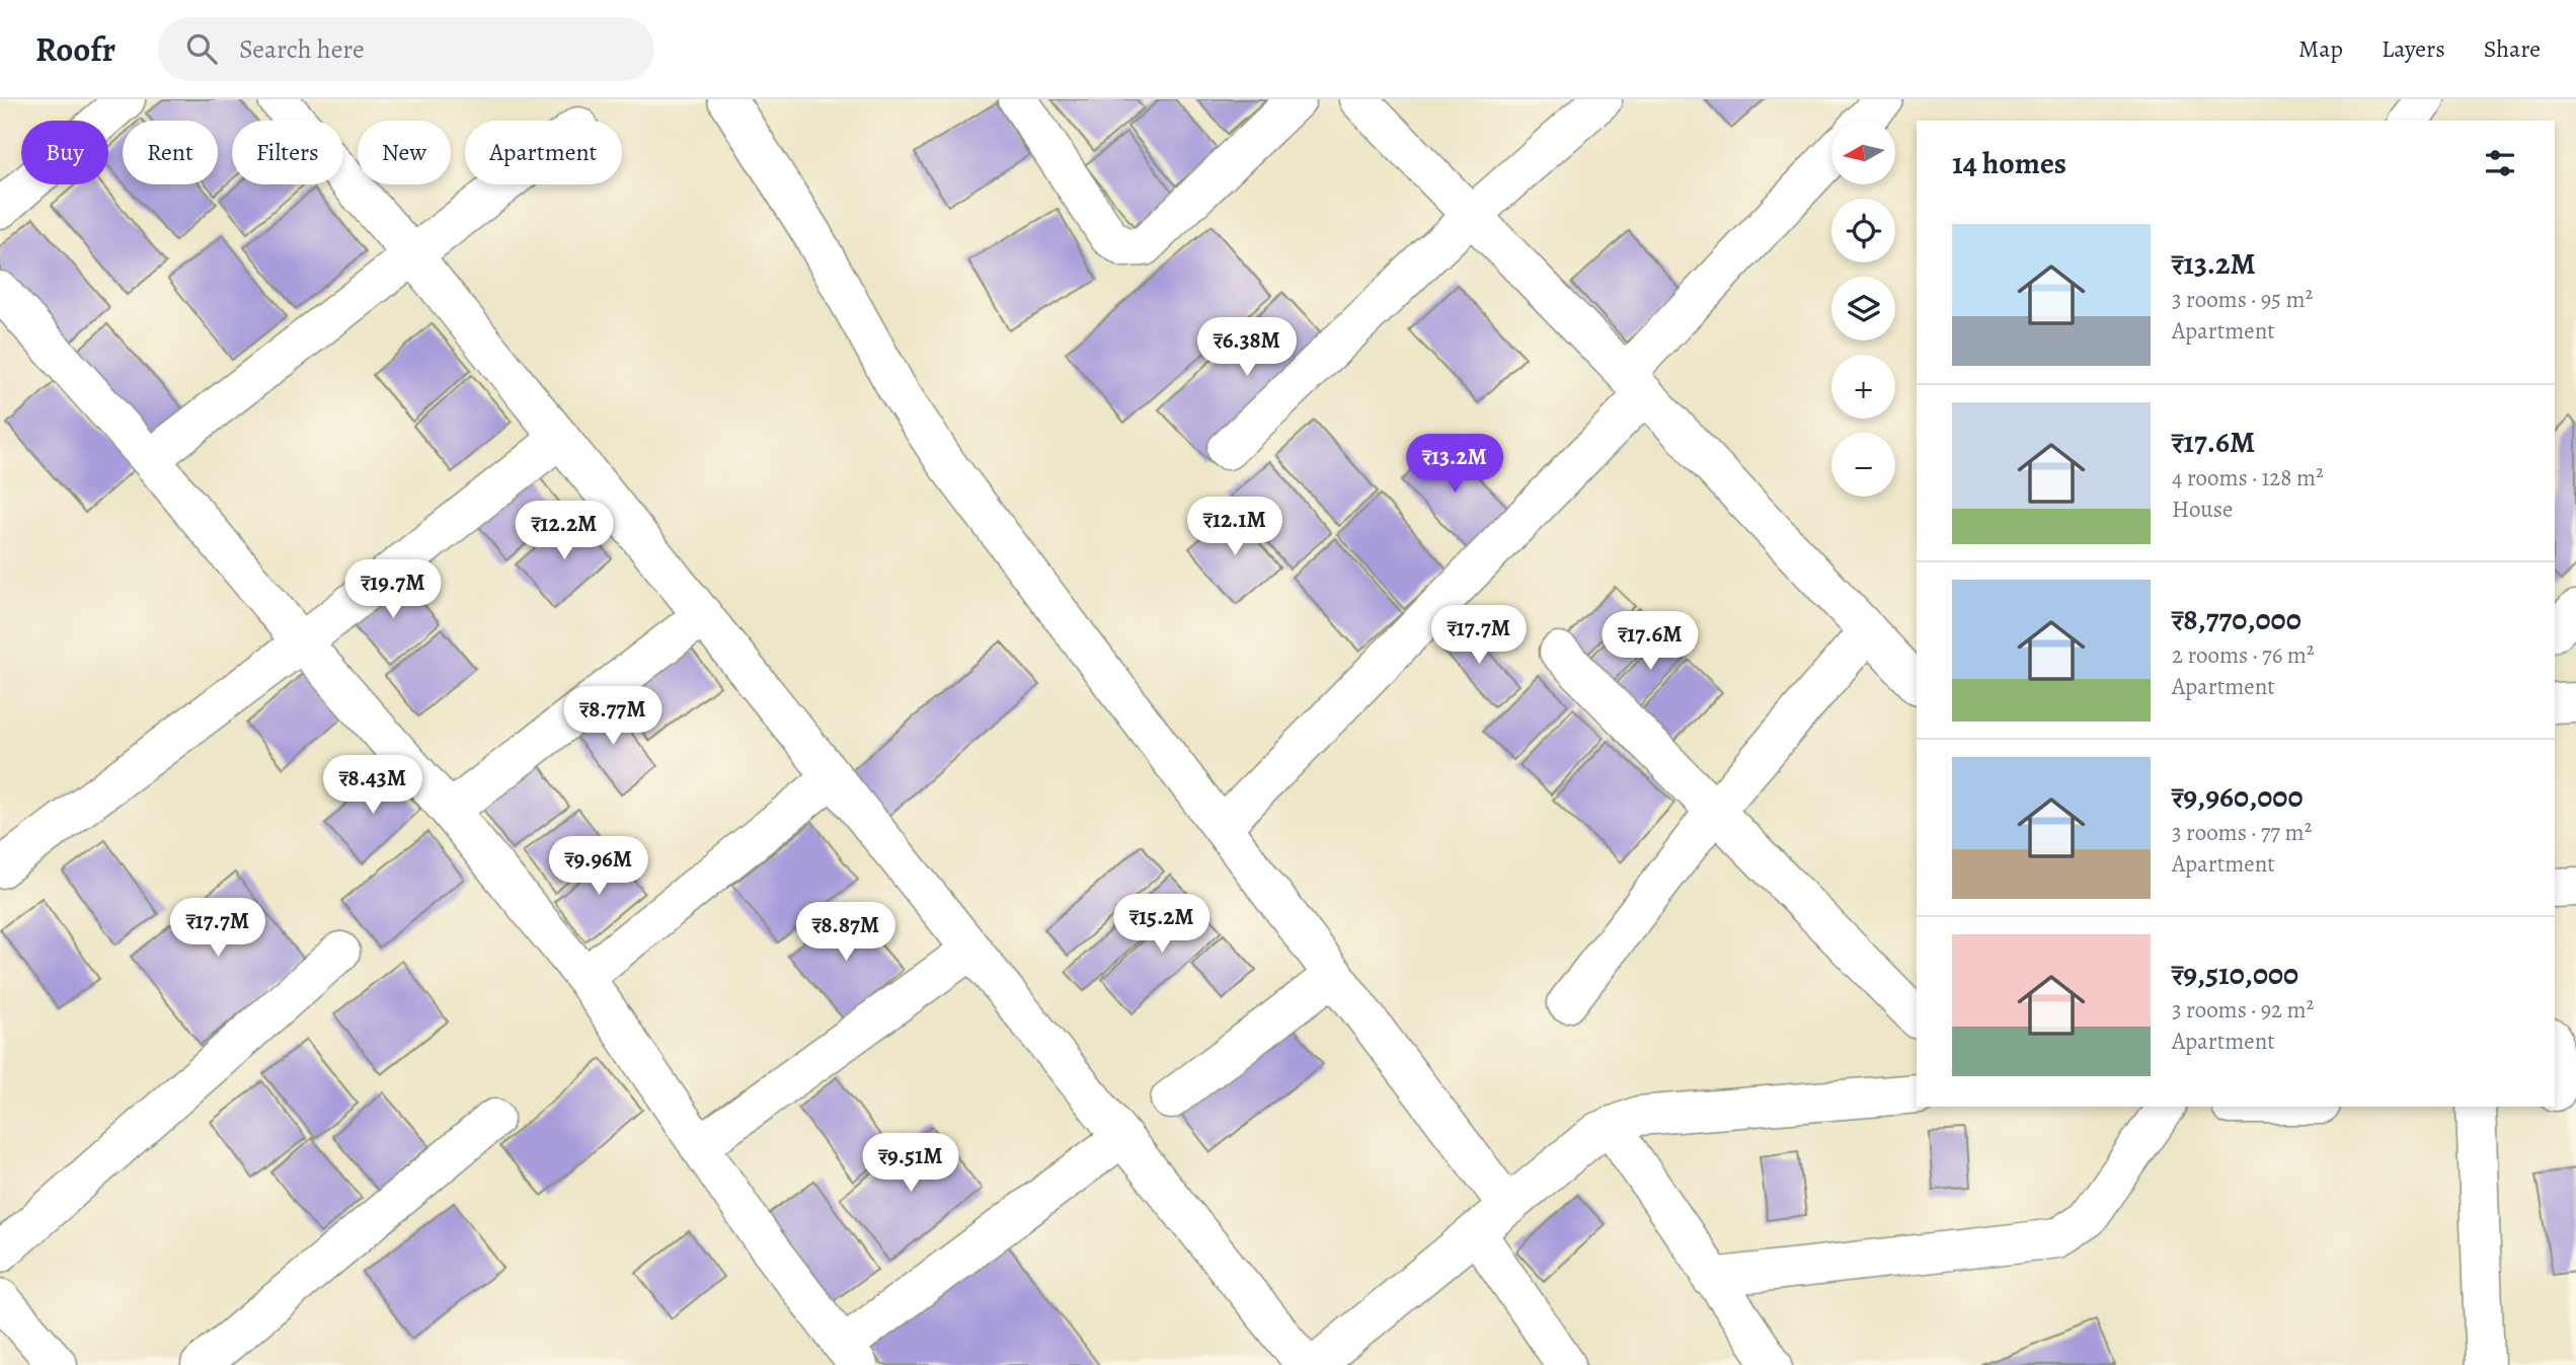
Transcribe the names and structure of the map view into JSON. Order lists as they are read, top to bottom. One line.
{"north":"left","page":{"header":"Roofr","search":"Search here","nav":["Map","Layers","Share"],"map_buttons":["+","−"],"chip":["Buy","Rent","Filters","New","Apartment"],"heading":"14 homes","list":[{"name":"₹13.2M","note":"3 rooms · 95 m² · Apartment"},{"name":"₹17.6M","note":"4 rooms · 128 m² · House"},{"name":"₹8,770,000","note":"2 rooms · 76 m² · Apartment"},{"name":"₹9,960,000","note":"3 rooms · 77 m² · Apartment"},{"name":"₹9,510,000","note":"3 rooms · 92 m² · Apartment"}],"price":["₹6.38M","₹13.2M","₹12.1M","₹12.2M","₹19.7M","₹17.7M","₹17.6M","₹8.77M","₹8.43M","₹9.96M","₹15.2M","₹17.7M","₹8.87M","₹9.51M"]}}
